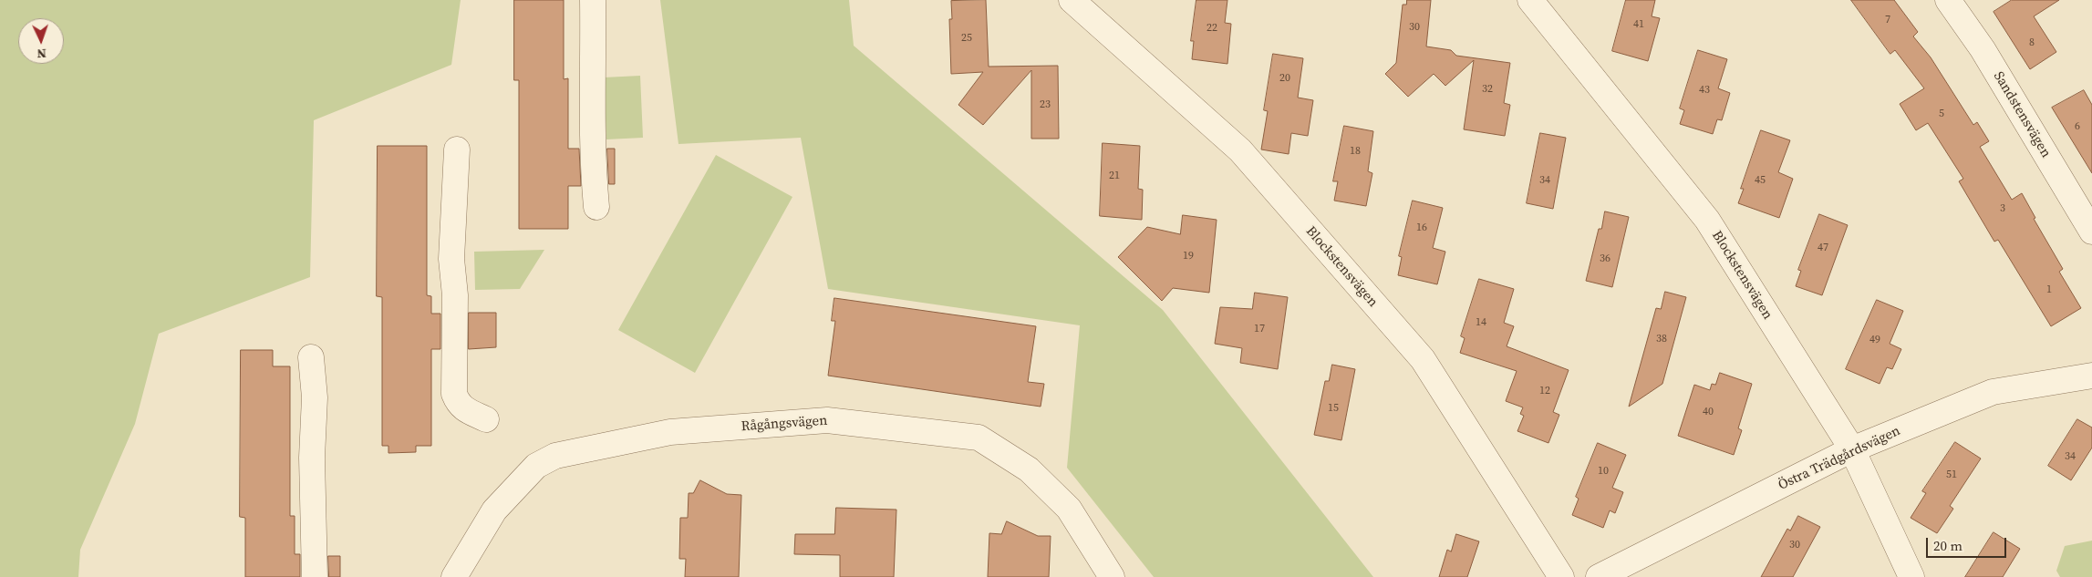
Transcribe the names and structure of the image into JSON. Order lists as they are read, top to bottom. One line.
{"streets":{"street":["Sandstensvägen","Blockstensvägen","Rågångsvägen","Östra Trädgårdsvägen"]},"crossings":[["Blockstensvägen","Östra Trädgårdsvägen"]],"house_numbers":["7","41","30","22","25","8","20","32","43","23","5","6","18","21","34","45","3","16","47","19","36","1","14","17","38","49","12","15","40","34","10","51","30"],"scale_bar":"20 m","north":"bottom"}
